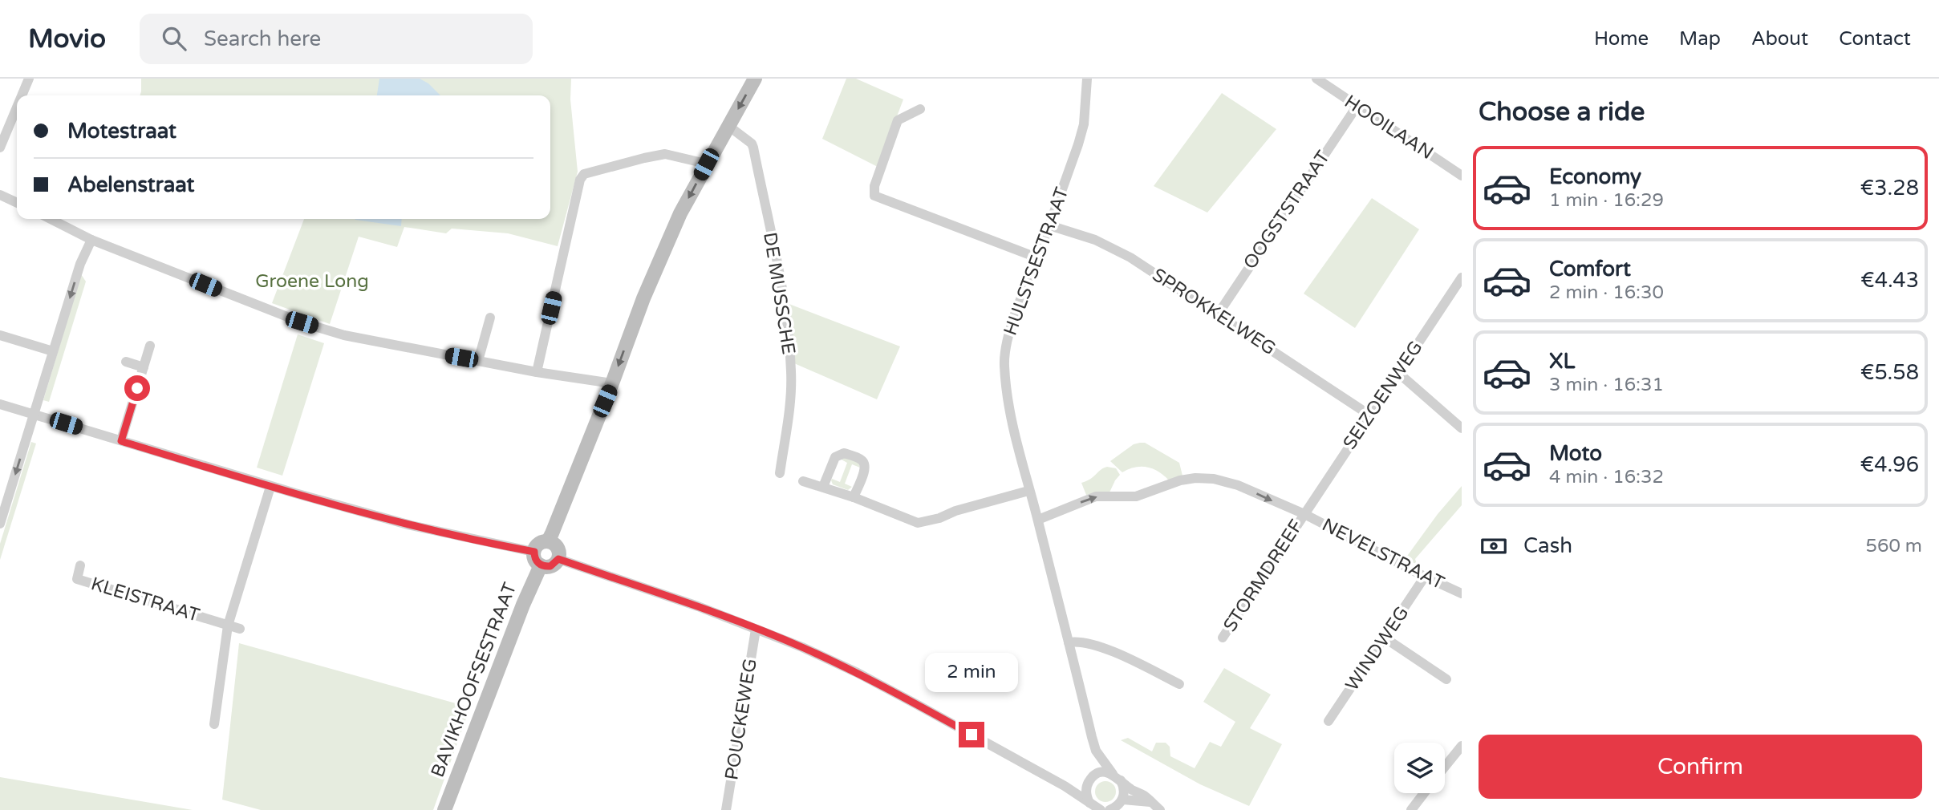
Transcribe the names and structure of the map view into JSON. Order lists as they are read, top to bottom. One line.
{"streets":{"street":["HOOILAAN","OOGSTSTRAAT","HULSTSESTRAAT","DE MUSSCHE","SPROKKELWEG","SEIZOENWEG","NEVELSTRAAT","STORMDREEF","KLEISTRAAT","WINDWEG","BAVIKHOOFSESTRAAT","POUCKEWEG"]},"crossings":[["HOOILAAN","OOGSTSTRAAT"],["OOGSTSTRAAT","SPROKKELWEG"],["HULSTSESTRAAT","SPROKKELWEG"],["HULSTSESTRAAT","NEVELSTRAAT"],["SPROKKELWEG","SEIZOENWEG"],["SEIZOENWEG","NEVELSTRAAT"],["SEIZOENWEG","STORMDREEF"],["NEVELSTRAAT","STORMDREEF"],["NEVELSTRAAT","WINDWEG"]],"one_way":["NEVELSTRAAT"],"parks":["Groene Long"],"page":{"header":"Movio","search":"Search here","nav":["Home","Map","About","Contact"],"heading":"Choose a ride","banner":["Motestraat","Abelenstraat"],"list":[{"name":"Economy","note":"1 min · 16:29","value":"€3.28"},{"name":"Comfort","note":"2 min · 16:30","value":"€4.43"},{"name":"XL","note":"3 min · 16:31","value":"€5.58"},{"name":"Moto","note":"4 min · 16:32","value":"€4.96"}],"pay":["Cash","560 m"],"bubble":"2 min","buttons":"Confirm"}}
